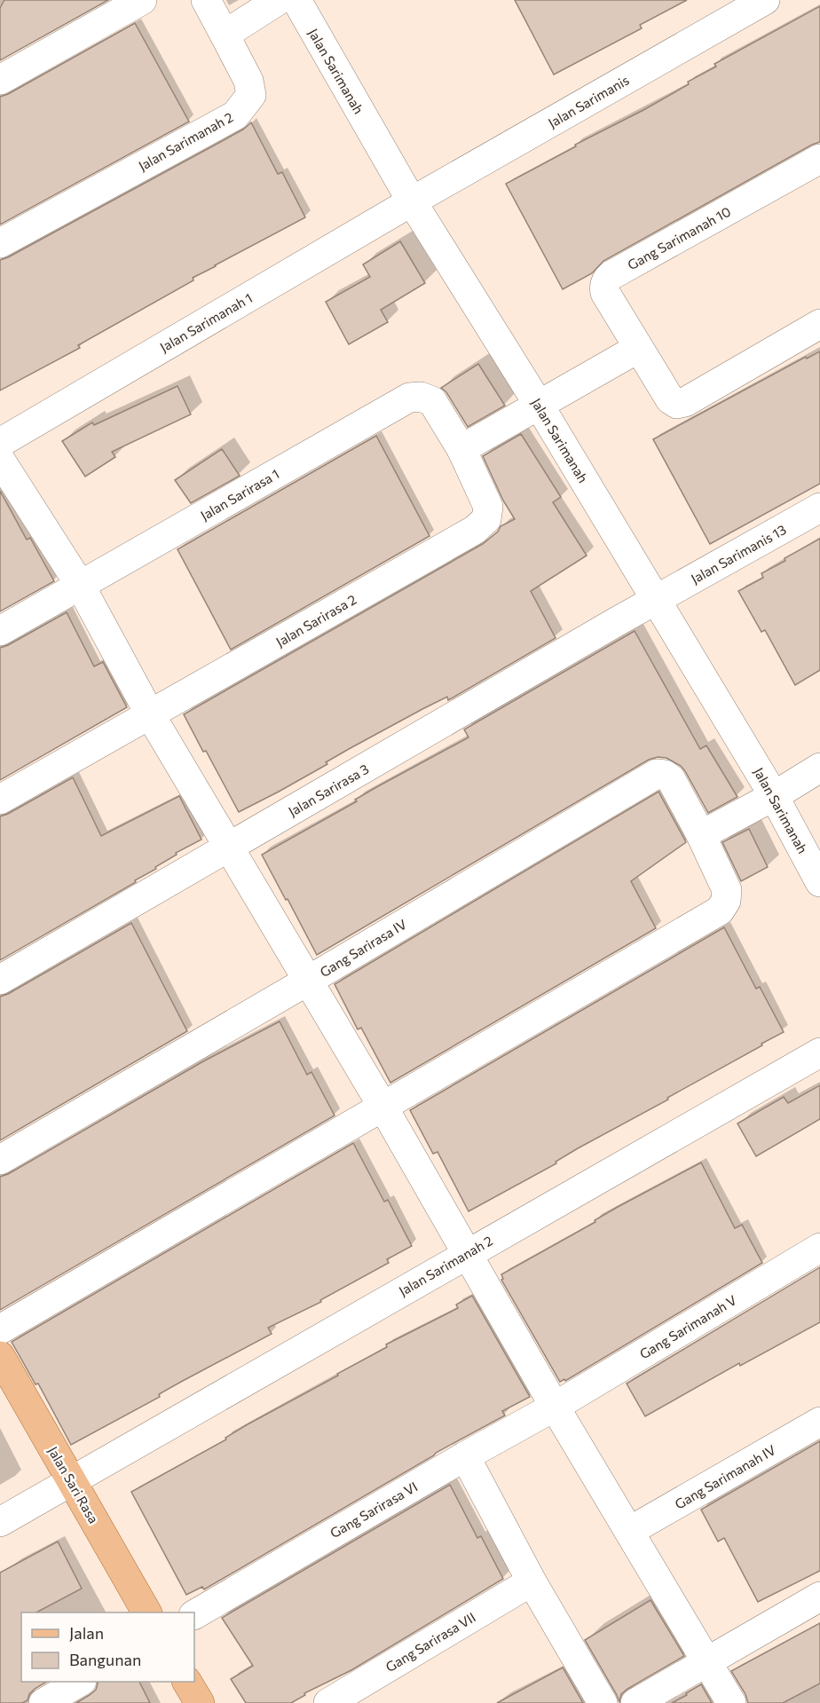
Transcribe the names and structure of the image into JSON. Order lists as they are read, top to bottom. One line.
{"streets":{"main road":["Jalan Sari Rasa"],"street":["Jalan Sarimanah","Jalan Sarimanis","Jalan Sarimanah 2","Gang Sarimanah 10","Jalan Sarimanah 1","Jalan Sarirasa 1","Jalan Sarimanis 13","Jalan Sarirasa 2","Jalan Sarirasa 3","Gang Sarirasa IV","Gang Sarimanah V","Gang Sarimanah IV","Gang Sarirasa VI","Gang Sarirasa VII"]},"crossings":[["Jalan Sarimanah","Jalan Sarimanis"],["Jalan Sarimanah","Jalan Sarimanah 1"],["Jalan Sarimanah","Jalan Sarimanis 13"],["Jalan Sarimanah","Jalan Sarirasa 3"],["Jalan Sarimanis","Jalan Sarimanah 1"],["Jalan Sarimanah 2","Jalan Sari Rasa"],["Jalan Sarirasa 1","Jalan Sarirasa 2"],["Jalan Sarimanis 13","Jalan Sarirasa 3"],["Gang Sarimanah V","Gang Sarirasa VI"]],"legend":["Jalan","Bangunan"]}
